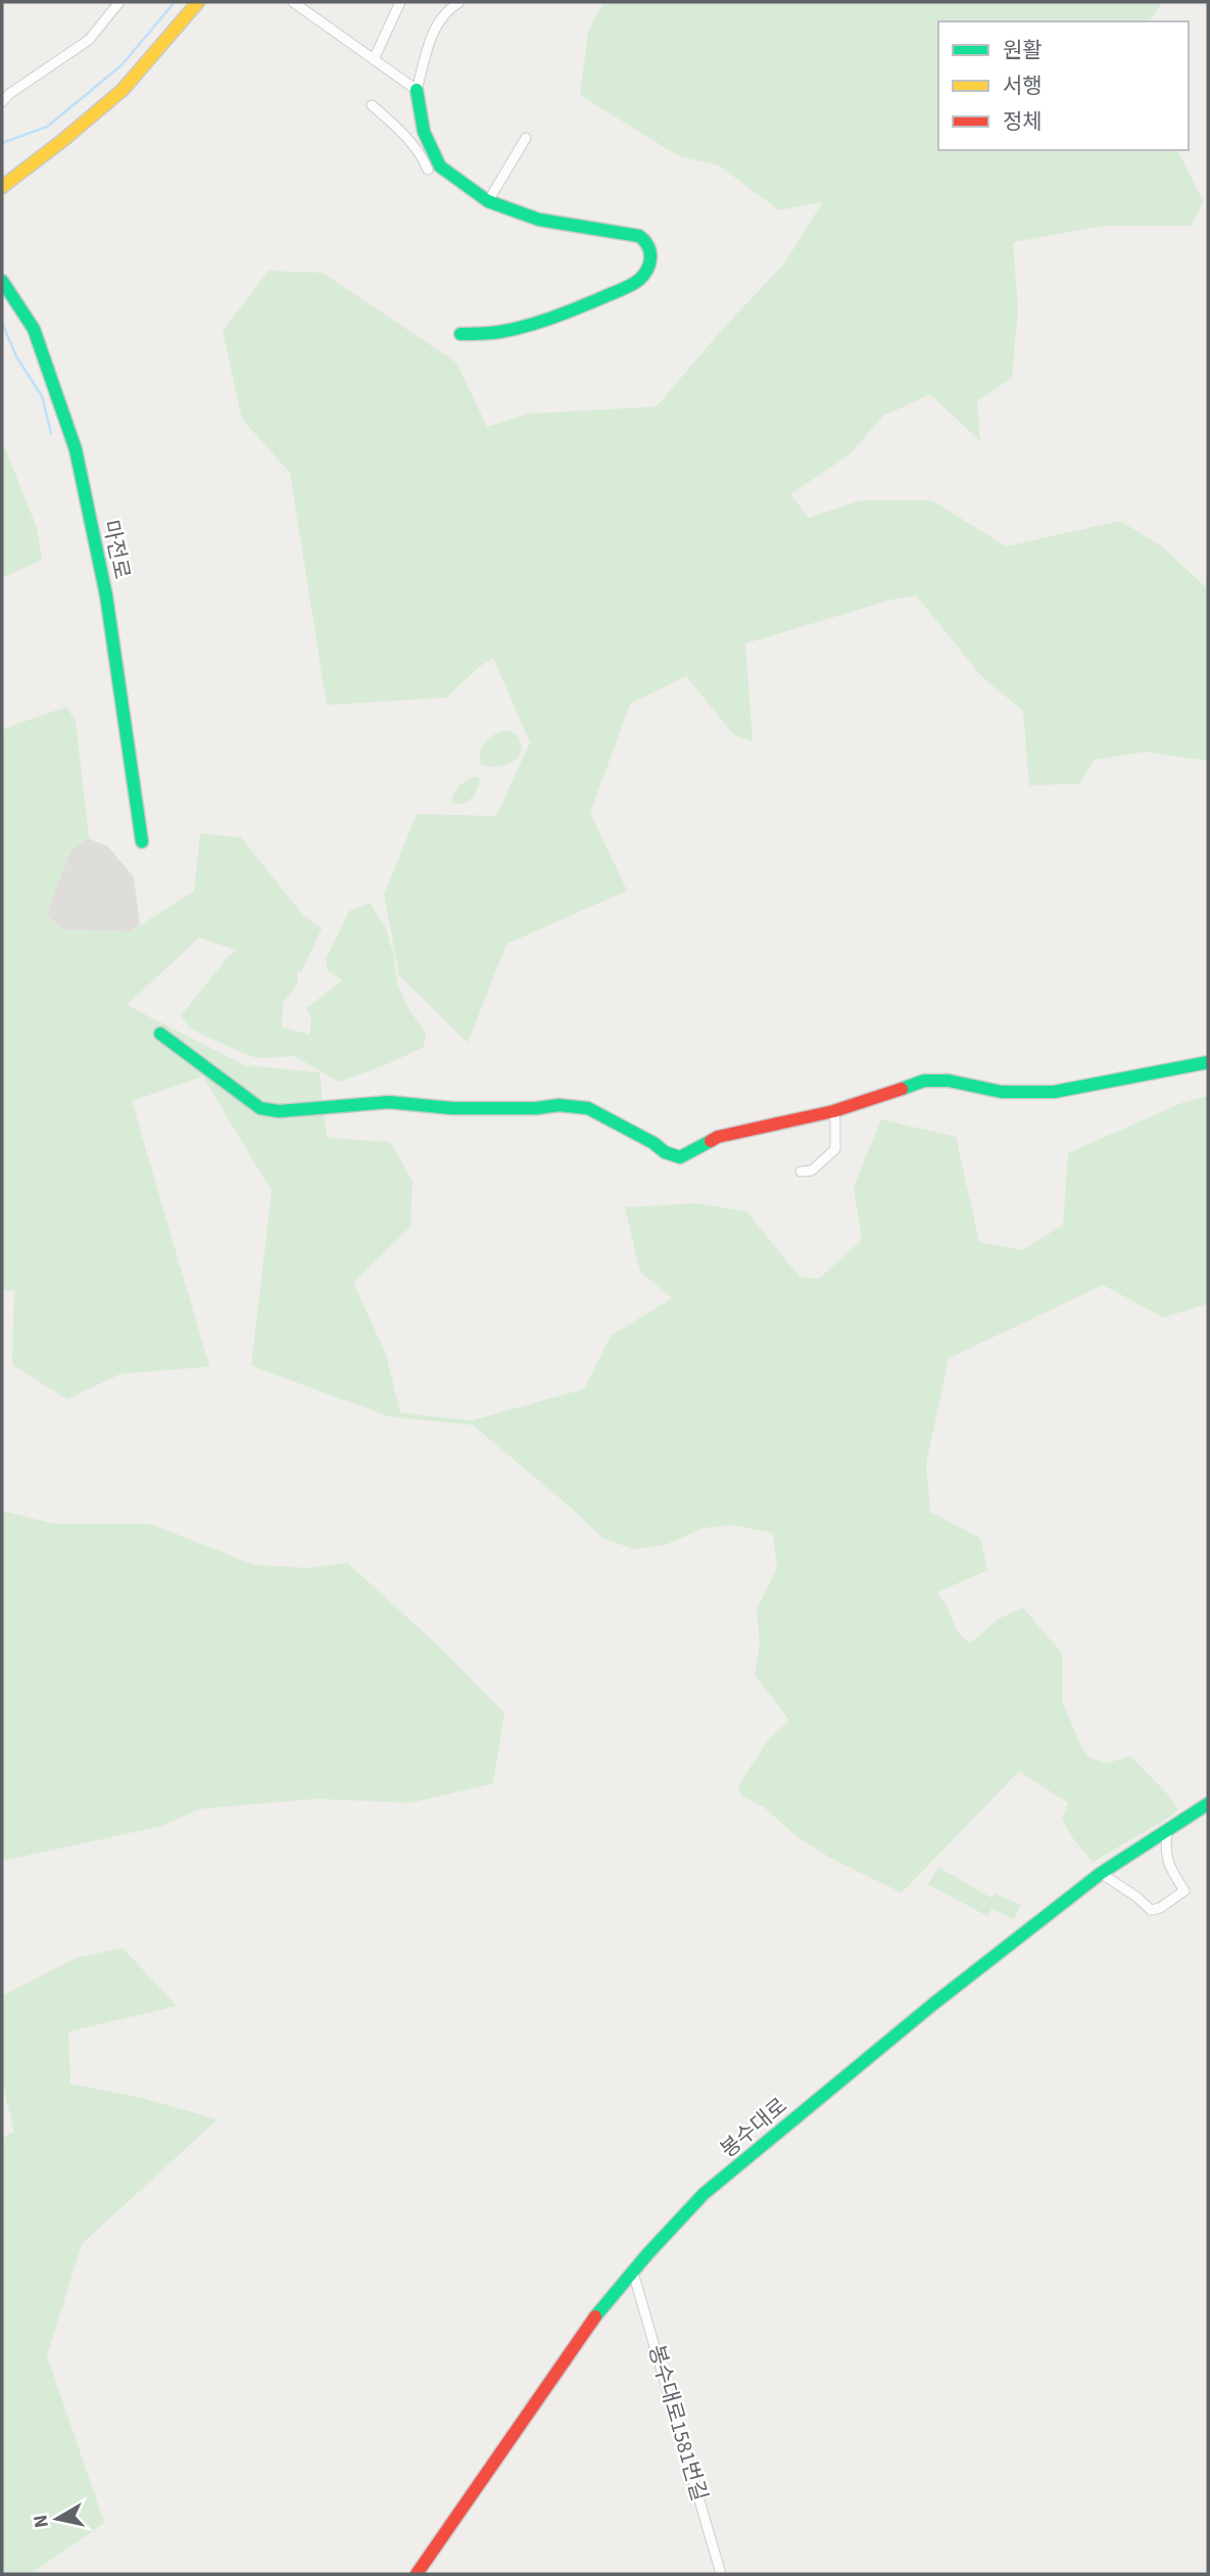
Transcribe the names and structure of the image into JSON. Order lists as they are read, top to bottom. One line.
{"streets":{"street":["마전로","봉수대로","봉수대로1581번길"]},"crossings":[["봉수대로","봉수대로1581번길"]],"legend":["원활","서행","정체"],"north":"left"}
